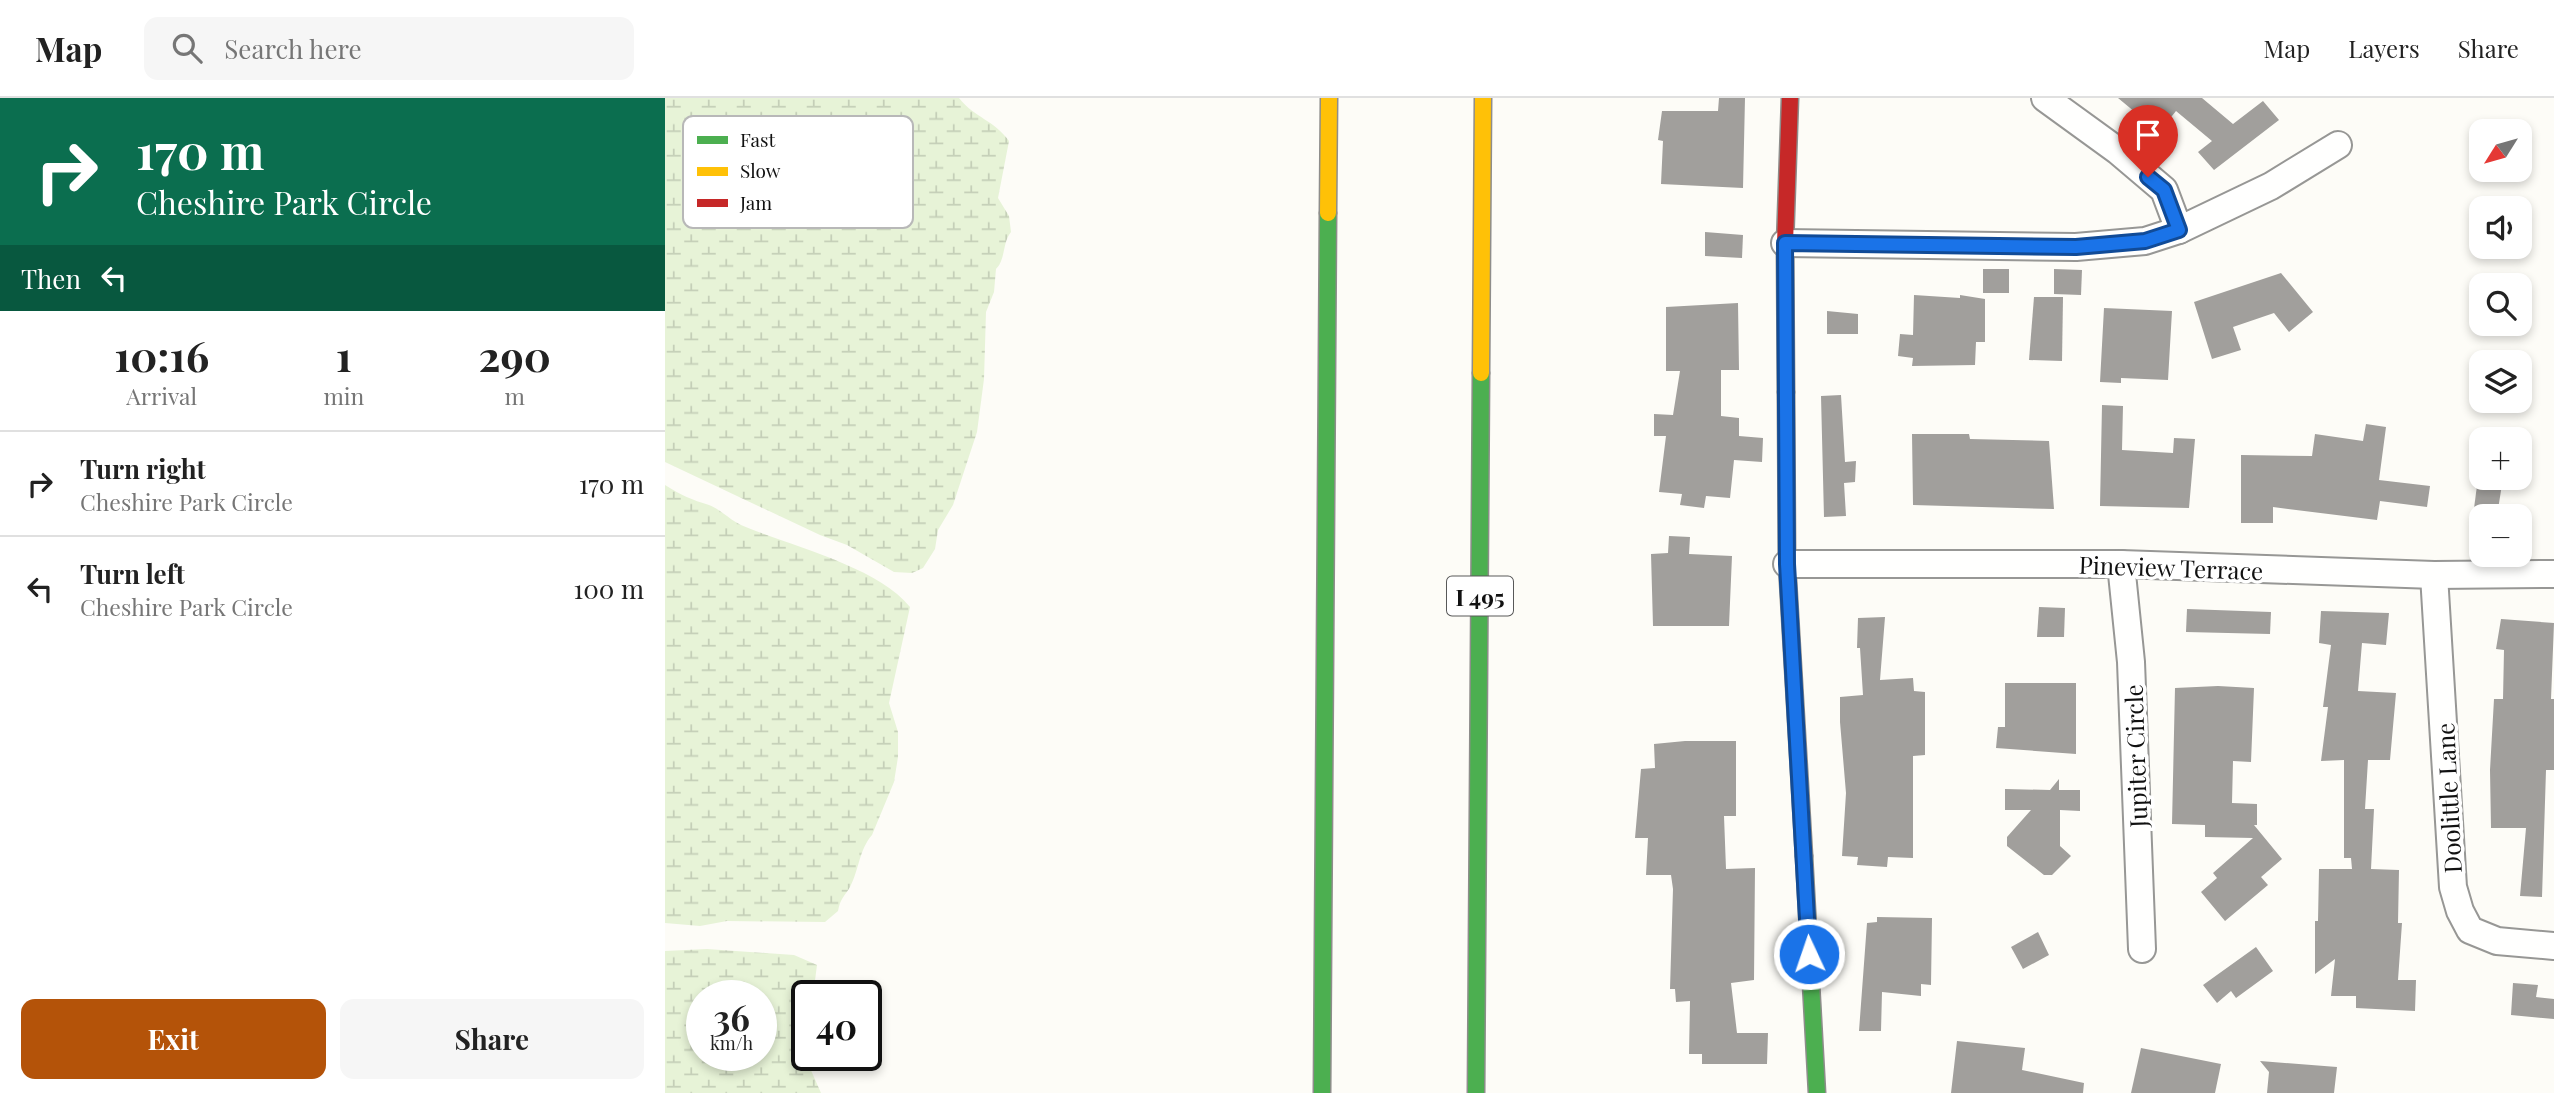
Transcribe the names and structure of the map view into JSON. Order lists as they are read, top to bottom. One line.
{"streets":{"main road":["I 495"],"street":["Pineview Terrace","Jupiter Circle","Doolittle Lane"]},"crossings":[["Pineview Terrace","Jupiter Circle"],["Pineview Terrace","Doolittle Lane"]],"legend":["Fast","Slow","Jam"],"north":"bottom left","page":{"header":"Map","search":"Search here","nav":["Map","Layers","Share"],"turn":["170 m","Cheshire Park Circle"],"map_buttons":["+","−"],"then":"Then","eta":["10:16","Arrival","1","min","290","m"],"list":[{"name":"Turn right","note":"Cheshire Park Circle","value":"170 m"},{"name":"Turn left","note":"Cheshire Park Circle","value":"100 m"}],"speed":"36 km/h","limit":"40","buttons":["Exit","Share"]}}
